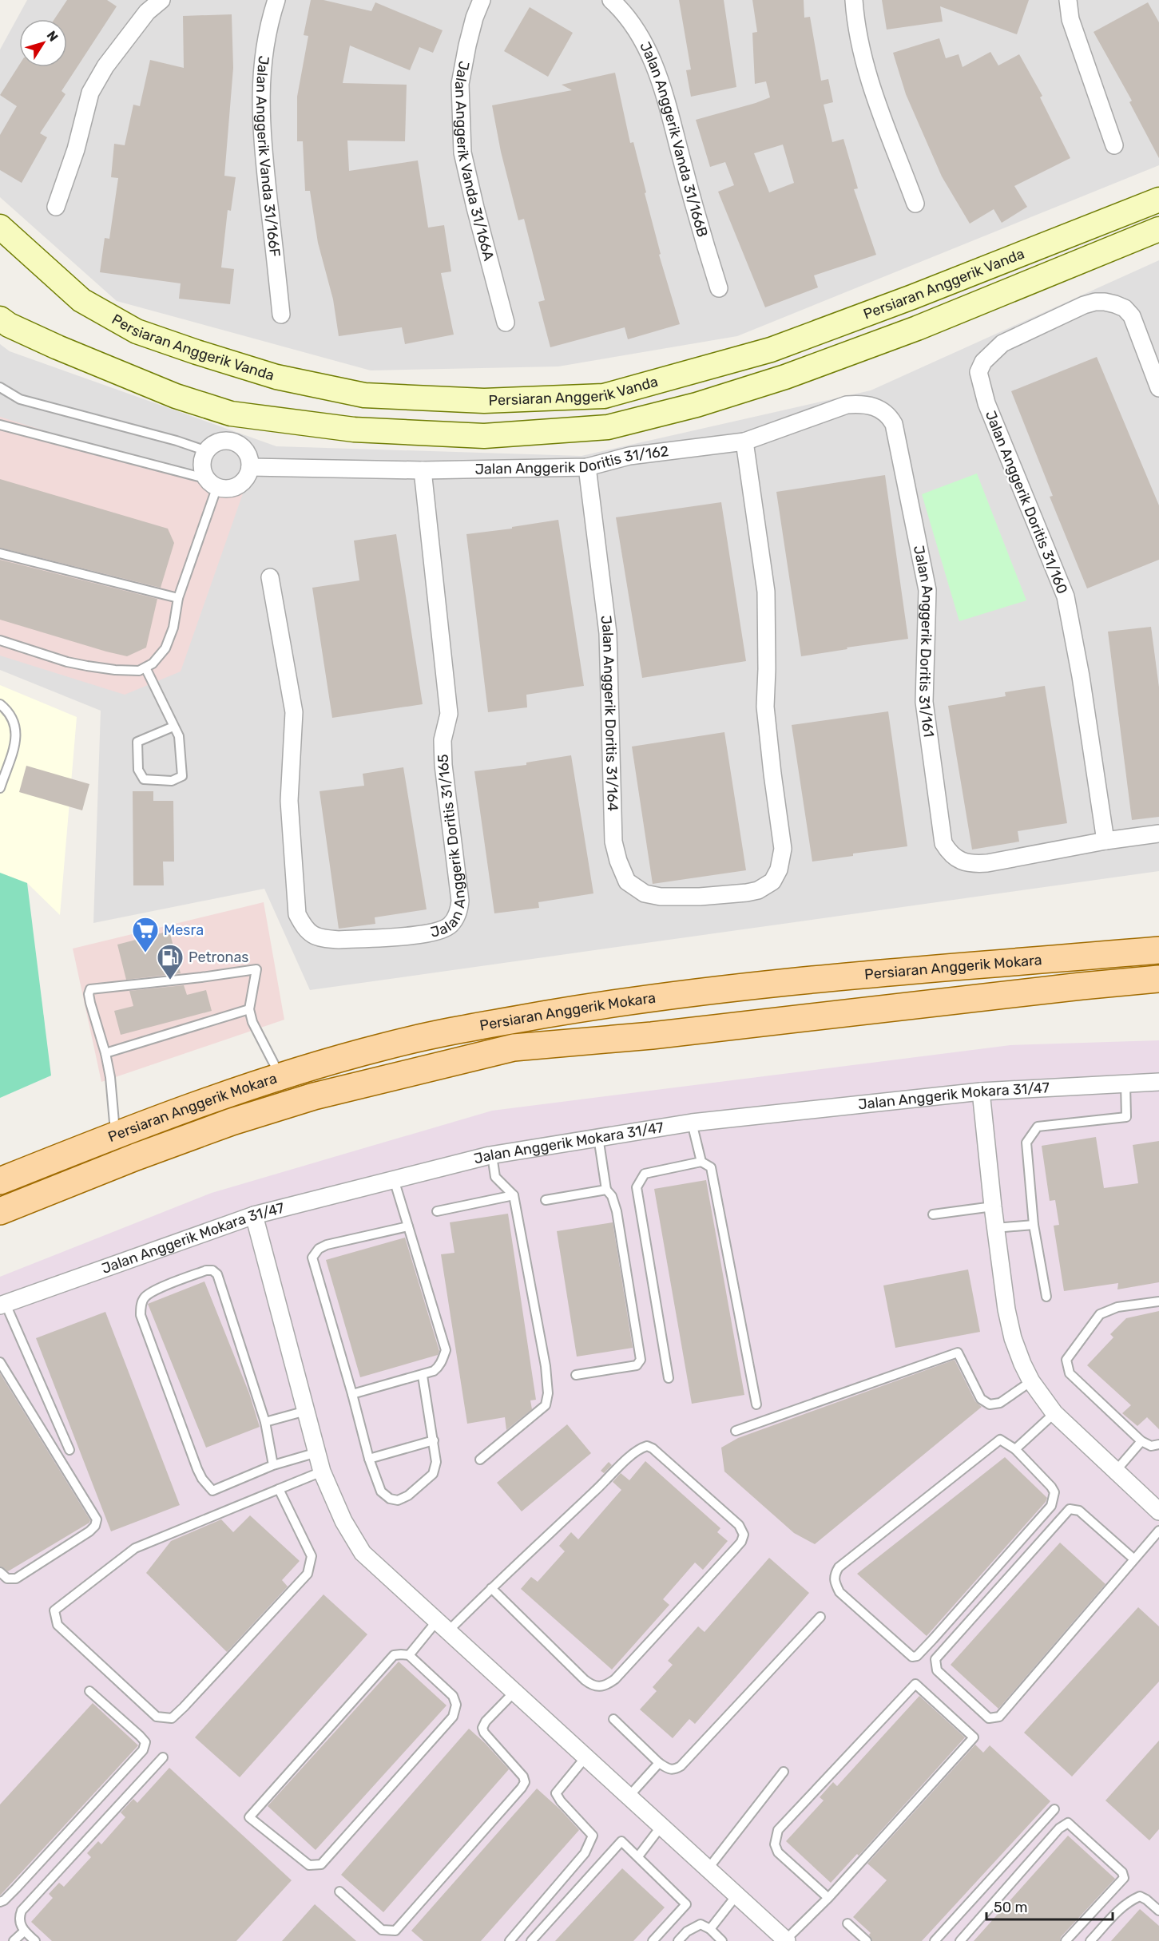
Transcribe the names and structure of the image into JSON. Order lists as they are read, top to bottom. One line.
{"streets":{"main road":["Persiaran Anggerik Mokara"],"street":["Jalan Anggerik Vanda 31/166B","Jalan Anggerik Vanda 31/166F","Jalan Anggerik Vanda 31/166A","Persiaran Anggerik Vanda","Jalan Anggerik Doritis 31/162","Jalan Anggerik Doritis 31/160","Jalan Anggerik Doritis 31/161","Jalan Anggerik Doritis 31/164","Jalan Anggerik Doritis 31/165","Jalan Anggerik Mokara 31/47"]},"crossings":[["Jalan Anggerik Doritis 31/162","Jalan Anggerik Doritis 31/161"],["Jalan Anggerik Doritis 31/162","Jalan Anggerik Doritis 31/164"],["Jalan Anggerik Doritis 31/162","Jalan Anggerik Doritis 31/165"],["Jalan Anggerik Doritis 31/160","Jalan Anggerik Doritis 31/161"]],"places":{"supermarket":["Mesra"],"fuel station":["Petronas"]},"scale_bar":"50 m","north":"top right"}
